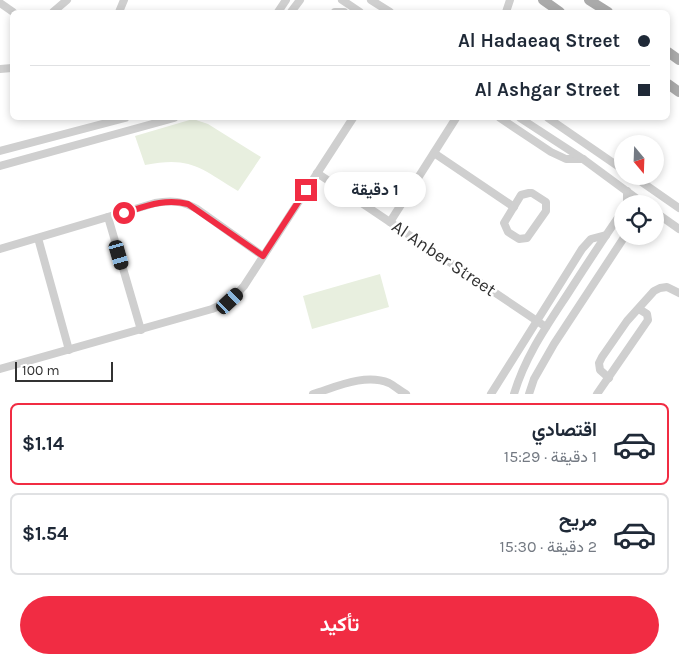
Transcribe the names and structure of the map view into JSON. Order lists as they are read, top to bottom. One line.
{"streets":{"street":["Al Anber Street"]},"scale_bar":"100 m","north":"bottom","page":{"banner":["Al Hadaeaq Street","Al Ashgar Street"],"bubble":"1 دقيقة","scale":"100 m","list":[{"name":"اقتصادي","note":"1 دقيقة · 15:29","value":"$1.14"},{"name":"مريح","note":"2 دقيقة · 15:30","value":"$1.54"}],"buttons":"تأكيد"}}
